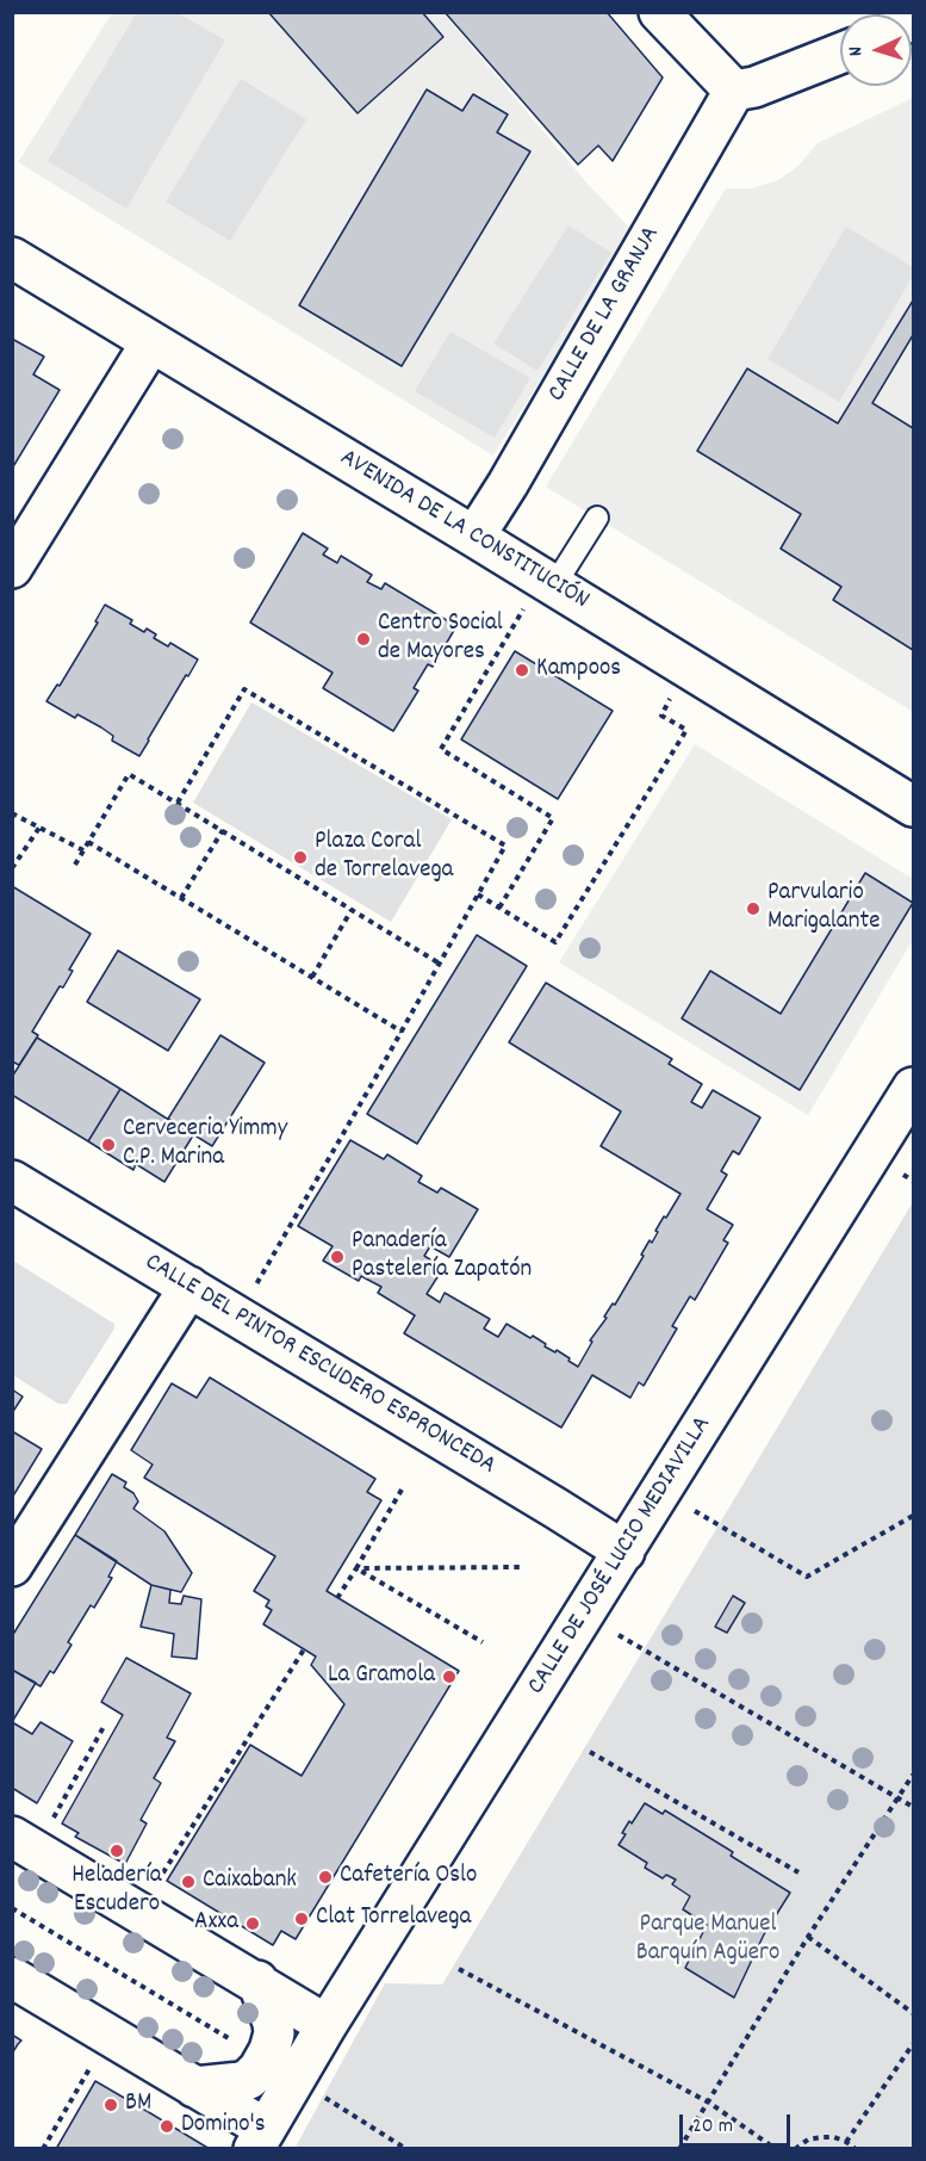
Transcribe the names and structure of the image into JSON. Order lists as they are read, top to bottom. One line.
{"streets":{"street":["CALLE DE LA GRANJA","AVENIDA DE LA CONSTITUCIÓN","CALLE DEL PINTOR ESCUDERO ESPRONCEDA","CALLE DE JOSÉ LUCIO MEDIAVILLA"]},"crossings":[["CALLE DE LA GRANJA","AVENIDA DE LA CONSTITUCIÓN"],["CALLE DEL PINTOR ESCUDERO ESPRONCEDA","CALLE DE JOSÉ LUCIO MEDIAVILLA"]],"parks":["Parque Manuel Barquín Agüero"],"places":["Centro Social de Mayores","Kampoos","Plaza Coral de Torrelavega","Parvulario Marigalante","Cerveceria Yimmy C.P. Marina","Panadería Pastelería Zapatón","La Gramola","Heladería Escudero","Cafetería Oslo","Caixabank","Clat Torrelavega","Axxa","BM","Domino's"],"scale_bar":"20 m","north":"left"}
